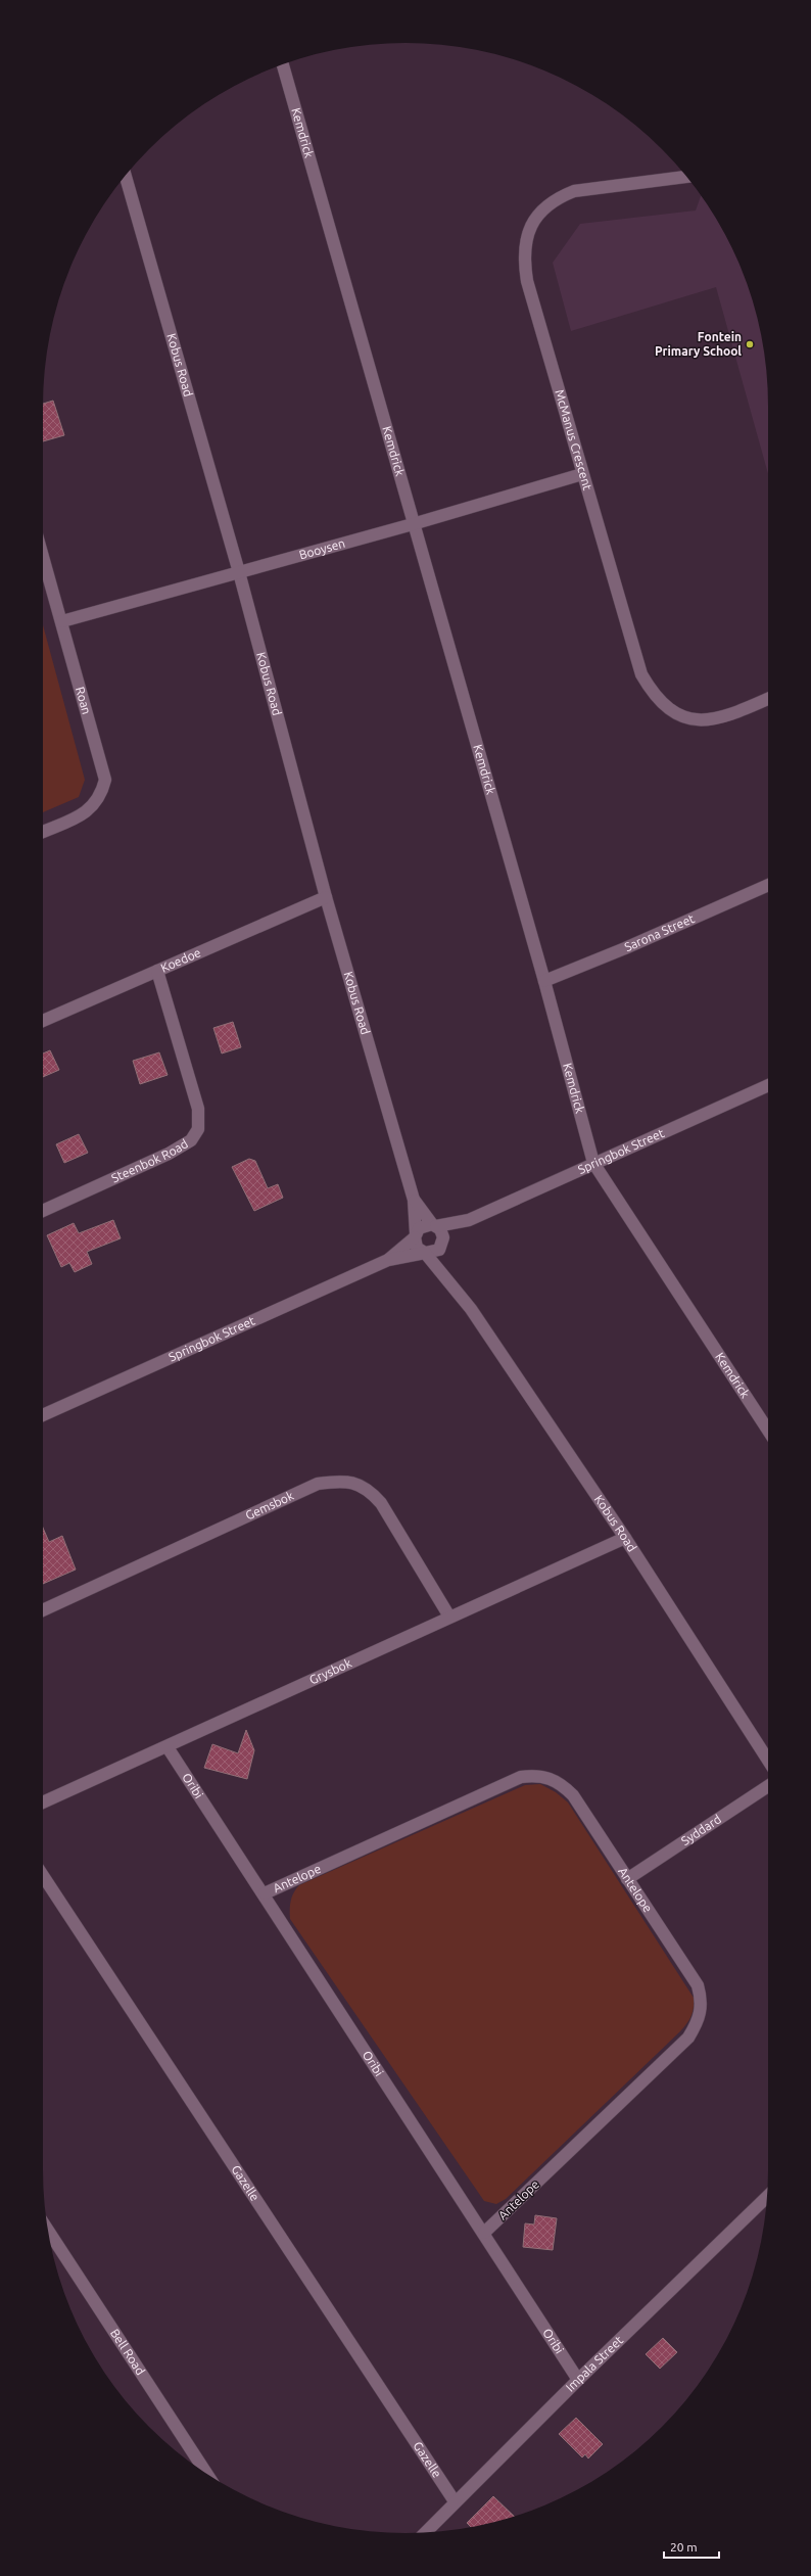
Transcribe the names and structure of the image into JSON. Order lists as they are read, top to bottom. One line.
{"streets":{"street":["Kemdrick","Kobus Road","McManus Crescent","Booysen","Roan","Sarona Street","Koedoe","Springbok Street","Steenbok Road","Gemsbok","Grysbok","Oribi","Syddard","Antelope","Gazelle","Bell Road","Impala Street"]},"crossings":[["Kemdrick","Booysen"],["Kemdrick","Sarona Street"],["Kemdrick","Springbok Street"],["Kobus Road","Booysen"],["Kobus Road","Koedoe"],["Kobus Road","Grysbok"],["McManus Crescent","Booysen"],["Booysen","Roan"],["Koedoe","Steenbok Road"],["Gemsbok","Grysbok"],["Grysbok","Oribi"],["Oribi","Antelope"],["Oribi","Impala Street"],["Syddard","Antelope"],["Gazelle","Impala Street"]],"places":["Fontein Primary School"],"scale_bar":"20 m"}
